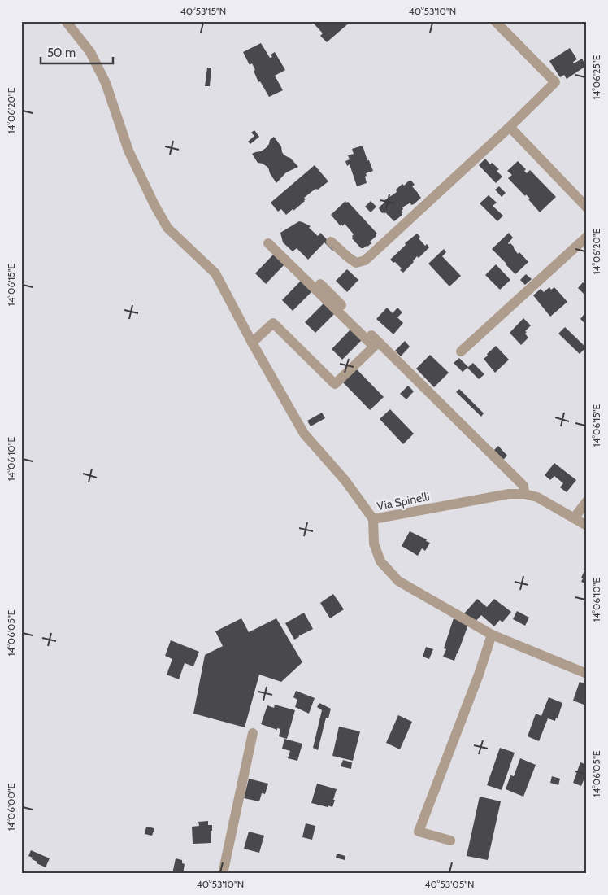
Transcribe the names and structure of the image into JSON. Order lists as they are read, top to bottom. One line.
{"streets":{"street":["Via Spinelli"]},"scale_bar":"50 m","coordinates":["40°53'15\"N","40°53'10\"N","14°06'25\"E","14°06'20\"E","14°06'15\"E","14°06'10\"E","14°06'05\"E","14°06'00\"E","40°53'05\"N"]}
